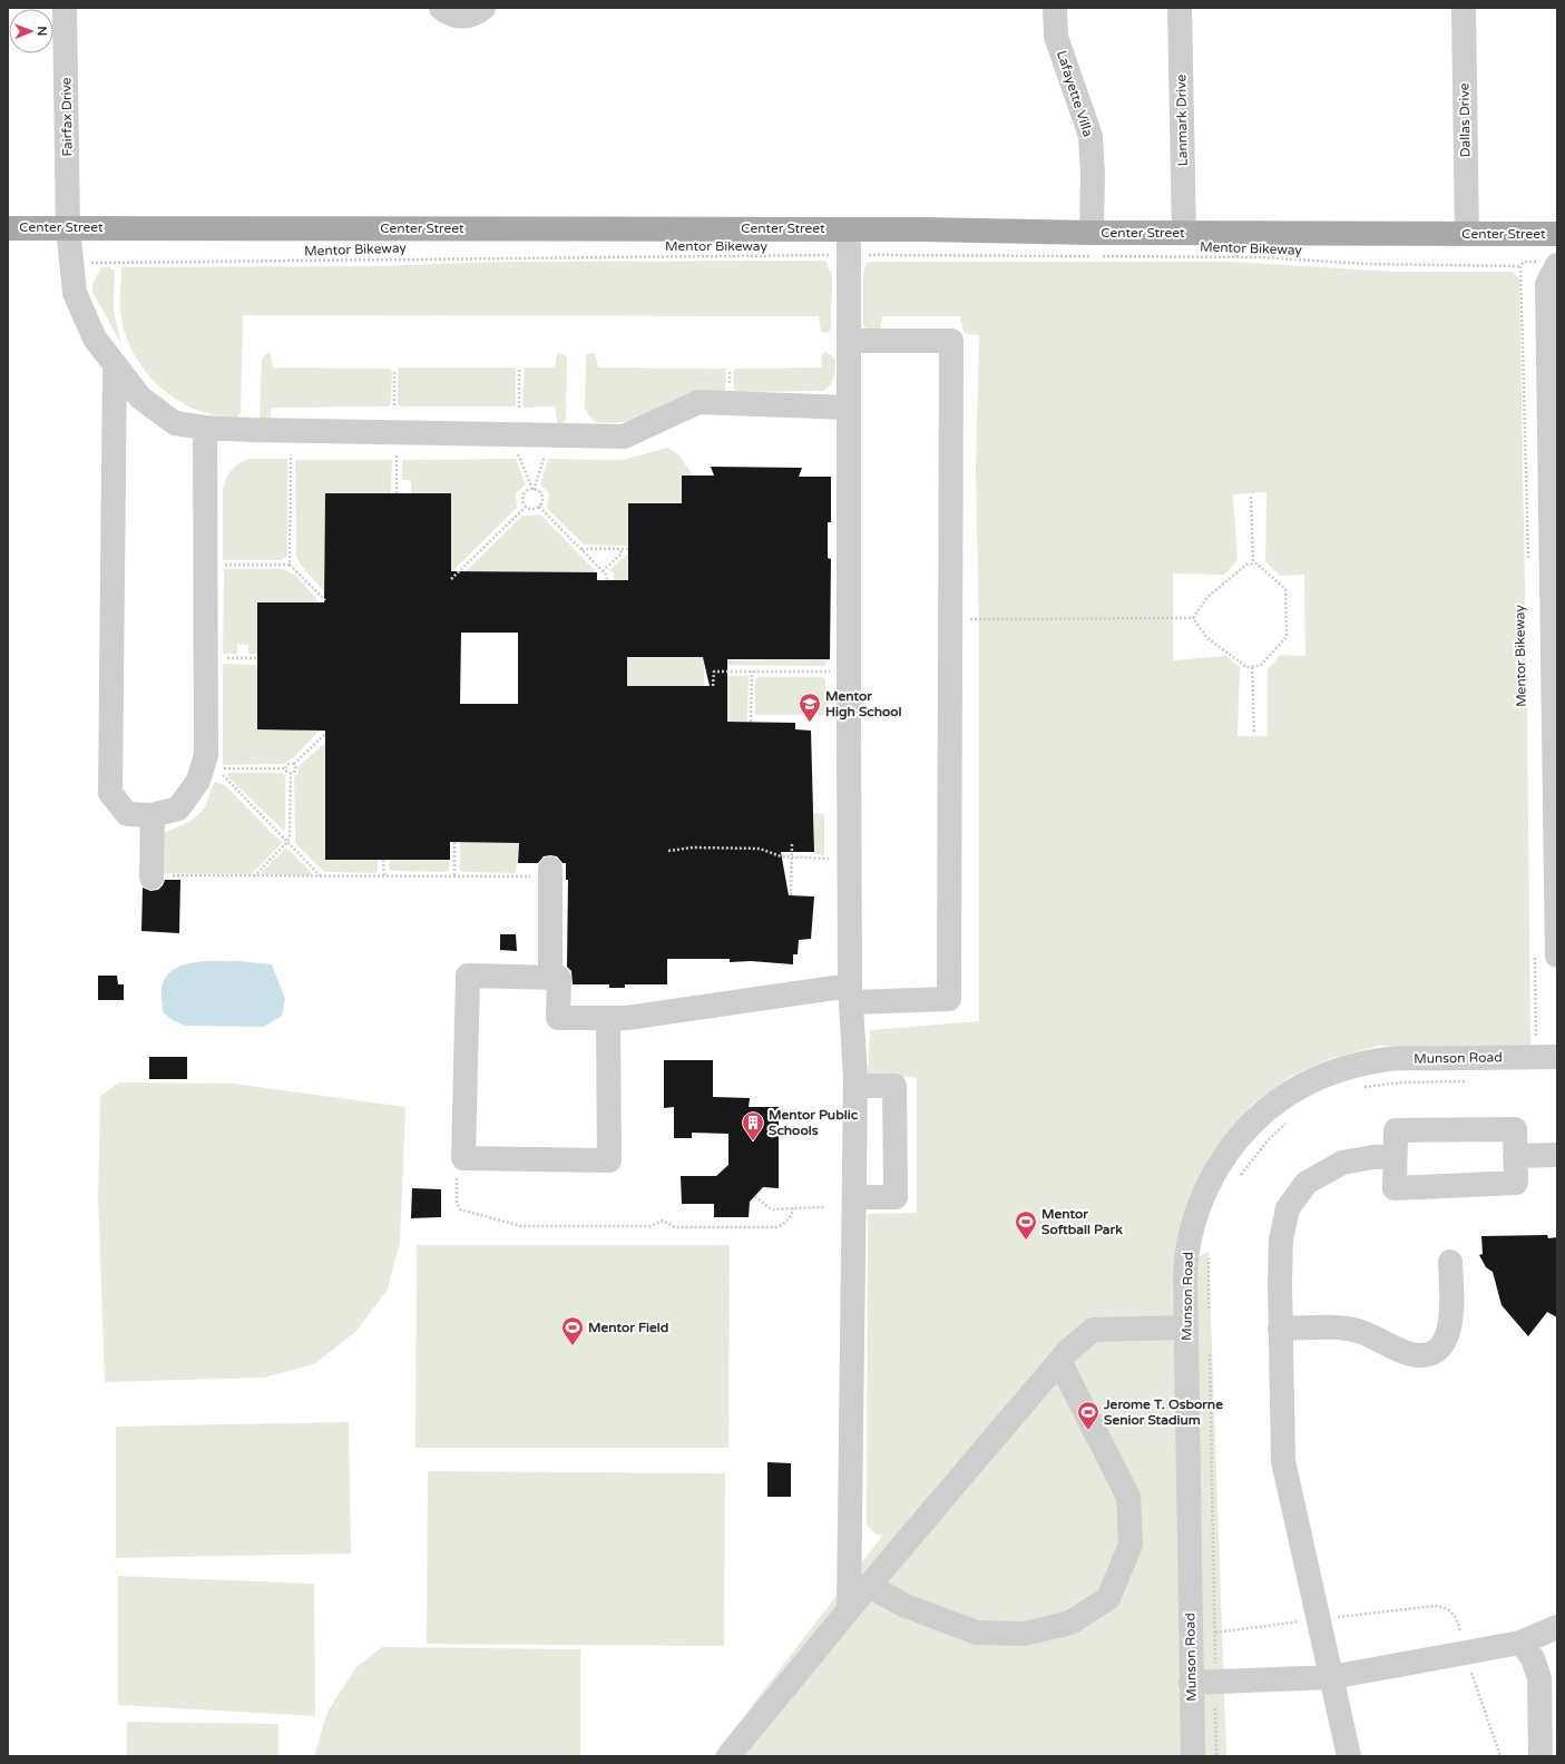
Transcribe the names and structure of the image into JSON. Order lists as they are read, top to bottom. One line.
{"streets":{"main road":["Center Street"],"street":["Lafayette Villa","Fairfax Drive","Lanmark Drive","Dallas Drive","Munson Road"],"path":["Mentor Bikeway"]},"crossings":[["Lafayette Villa","Center Street"],["Fairfax Drive","Center Street"],["Fairfax Drive","Mentor Bikeway"],["Lanmark Drive","Center Street"],["Dallas Drive","Center Street"]],"places":{"school or university":["Mentor High School"],"building":["Mentor Public Schools"],"sports":["Mentor Softball Park","Mentor Field","Jerome T. Osborne Senior Stadium"]},"north":"right"}
